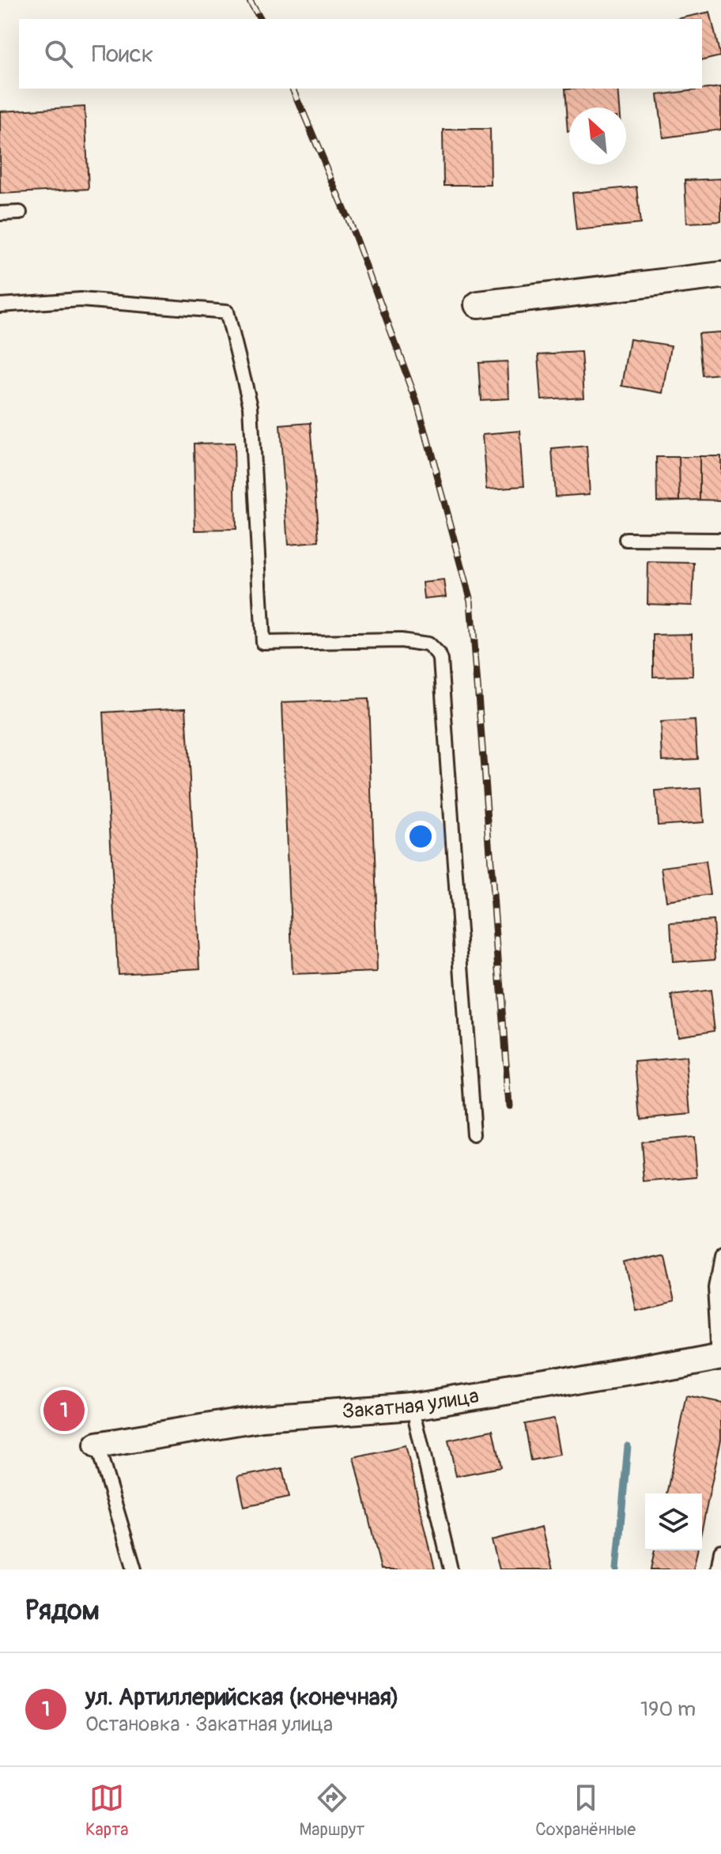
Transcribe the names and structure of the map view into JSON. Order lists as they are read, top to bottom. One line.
{"streets":{"street":["Закатная улица"]},"north":"top left","page":{"search":"Поиск","pins":"1","heading":"Рядом","list":[{"mark":"1","name":"ул. Артиллерийская (конечная)","note":"Остановка · Закатная улица","value":"190 m"}],"nav":["Карта","Маршрут","Сохранённые"]}}
